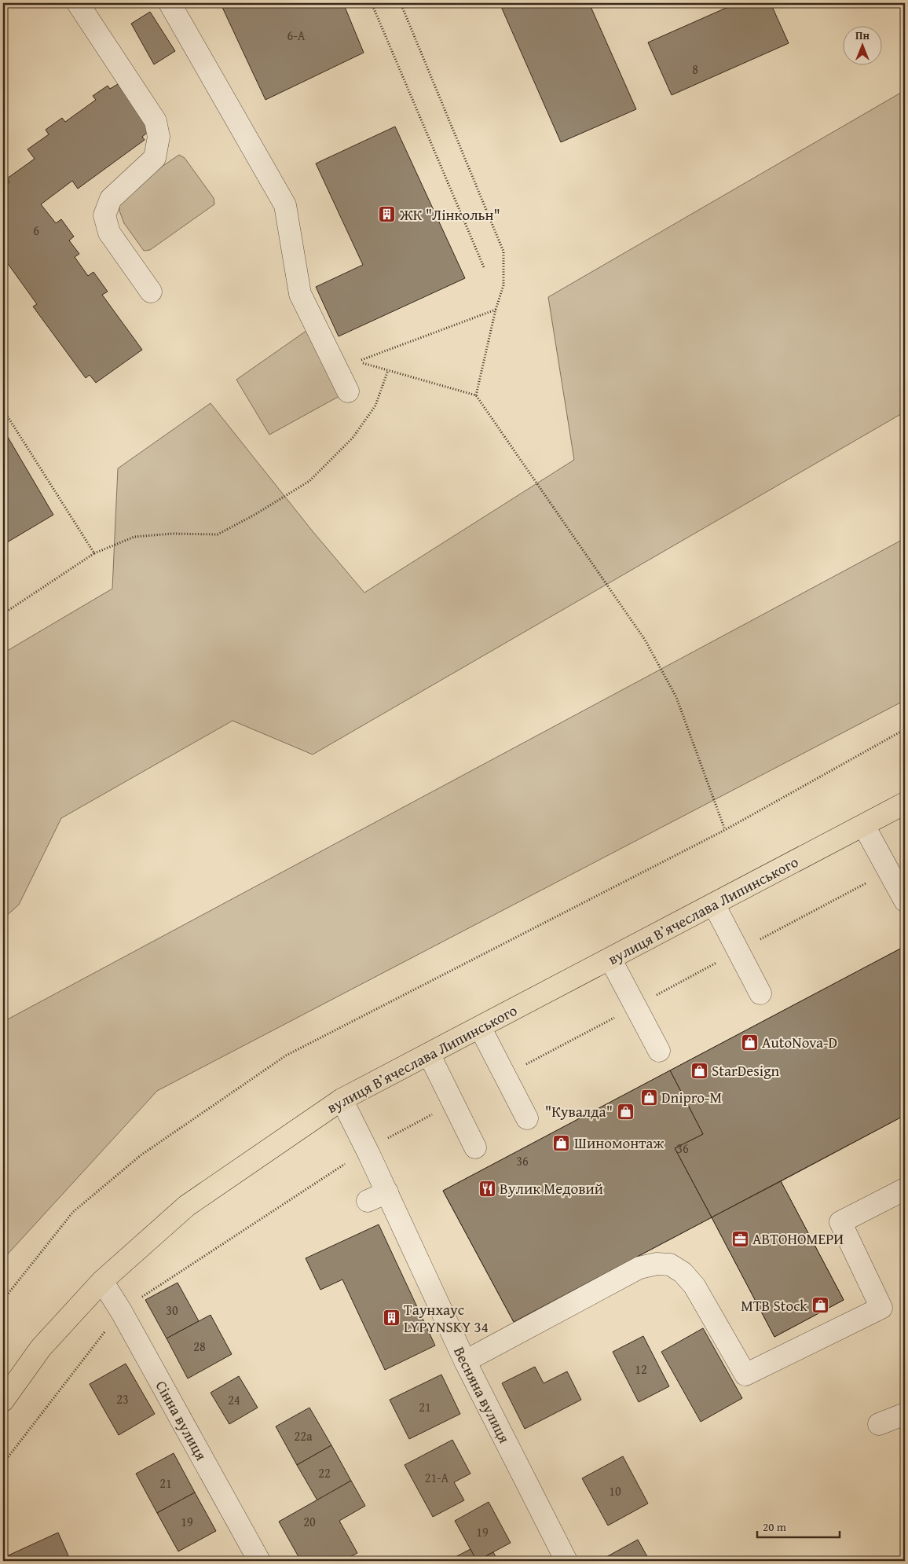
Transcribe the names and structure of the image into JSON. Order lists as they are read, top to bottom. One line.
{"streets":{"main road":["вулиця Вʼячеслава Липинського"],"street":["Весняна вулиця","Сінна вулиця"]},"crossings":[["вулиця Вʼячеслава Липинського","Весняна вулиця"],["вулиця Вʼячеслава Липинського","Сінна вулиця"]],"places":{"building":["ЖК \"Лінкольн\"","Таунхаус LYPYNSKY 34"],"shop":["AutoNova-D","StarDesign","Dnipro-M","\"Кувалда\"","Шиномонтаж","MTB Stock"],"restaurant":["Вулик Медовий"],"office":["АВТОНОМЕРИ"]},"house_numbers":["6-А","8","6","36","36","30","28","12","23","24","21","22а","22","21-А","21","10","19","20","19"],"scale_bar":"20 m","north":"top"}
